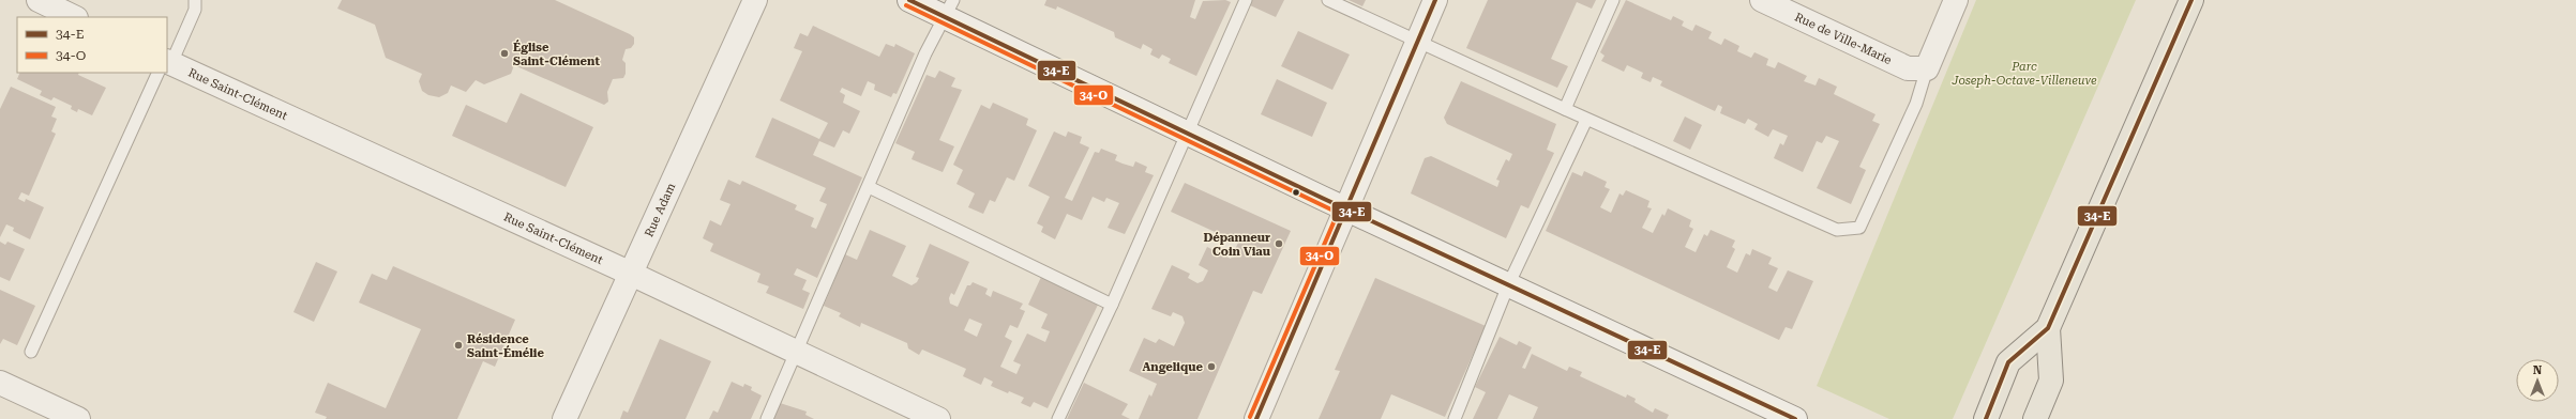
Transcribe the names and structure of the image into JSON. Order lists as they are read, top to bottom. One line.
{"streets":{"street":["Rue de Ville-Marie","Rue Saint-Clément","Rue Adam"]},"crossings":[["Rue Saint-Clément","Rue Adam"]],"parks":["Parc Joseph-Octave-Villeneuve"],"places":["Église Saint-Clément","Dépanneur Coin Viau","Résidence Saint-Émélie","Angelique"],"lines":["transit line 34-E","transit line 34-O"],"legend":["34-E","34-O"],"north":"top"}
